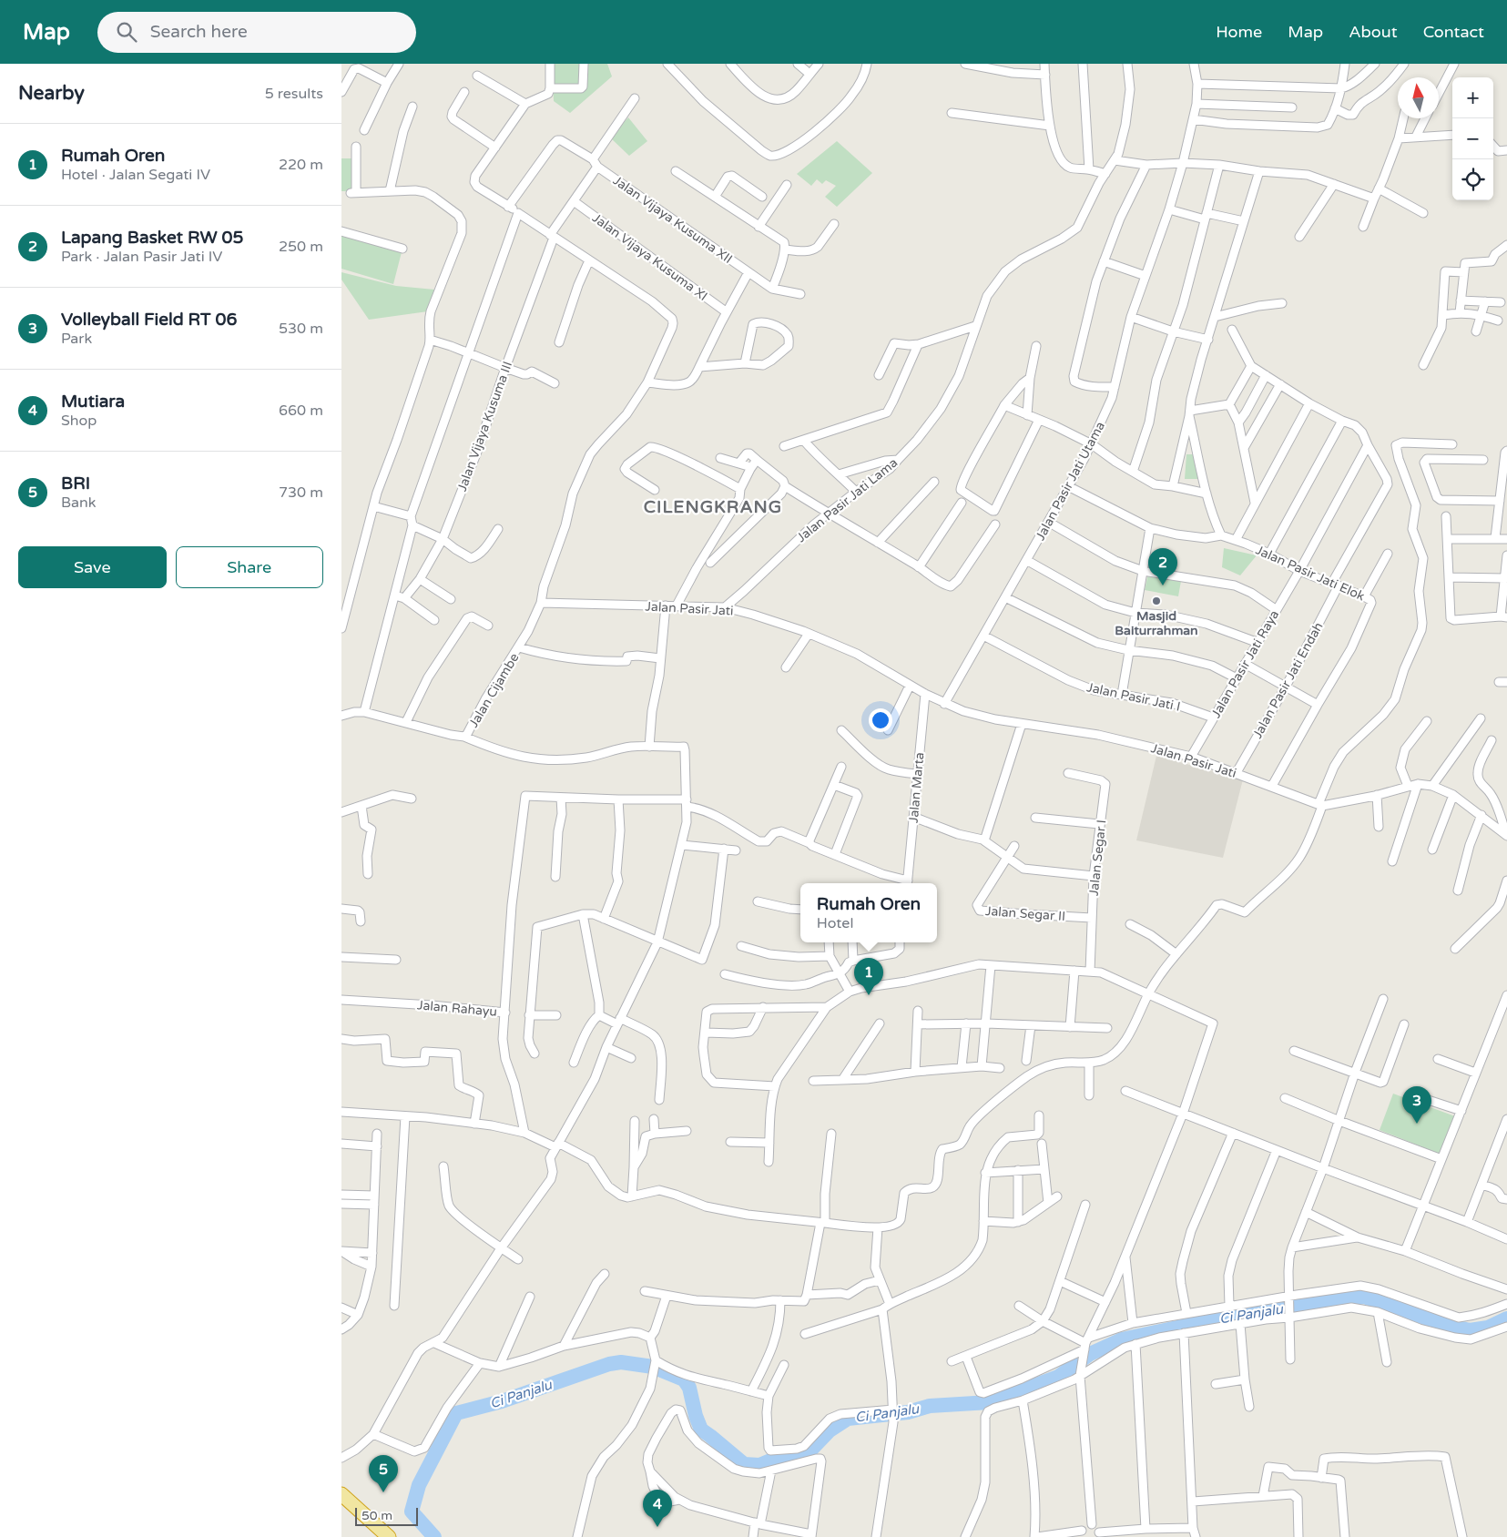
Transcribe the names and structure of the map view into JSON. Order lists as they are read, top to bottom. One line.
{"streets":{"street":["Jalan Vijaya Kusuma XII","Jalan Vijaya Kusuma XI","Jalan Vijaya Kusuma III","Jalan Pasir Jati Utama","Jalan Pasir Jati Lama","Jalan Pasir Jati Elok","Jalan Pasir Jati","Jalan Pasir Jati Raya","Jalan Pasir Jati Endah","Jalan Cijambe","Jalan Pasir Jati I","Jalan Marta","Jalan Segar I","Jalan Segar II","Jalan Rahayu"]},"crossings":[["Jalan Vijaya Kusuma XII","Jalan Vijaya Kusuma III"],["Jalan Vijaya Kusuma XI","Jalan Vijaya Kusuma III"],["Jalan Pasir Jati Utama","Jalan Pasir Jati"],["Jalan Pasir Jati Utama","Jalan Pasir Jati I"],["Jalan Pasir Jati Lama","Jalan Pasir Jati"],["Jalan Pasir Jati Elok","Jalan Pasir Jati"],["Jalan Pasir Jati Elok","Jalan Pasir Jati Raya"],["Jalan Pasir Jati Elok","Jalan Pasir Jati Endah"],["Jalan Pasir Jati","Jalan Pasir Jati Raya"],["Jalan Pasir Jati","Jalan Pasir Jati Endah"],["Jalan Pasir Jati","Jalan Cijambe"],["Jalan Pasir Jati","Jalan Marta"],["Jalan Pasir Jati Raya","Jalan Pasir Jati Endah"],["Jalan Pasir Jati Raya","Jalan Pasir Jati I"],["Jalan Segar I","Jalan Segar II"]],"districts":["CILENGKRANG"],"water":["Ci Panjalu"],"places":["Masjid Baiturrahman"],"scale_bar":"50 m","north":"top","page":{"header":"Map","search":"Search here","nav":["Home","Map","About","Contact"],"heading":["Nearby","5 results"],"map_buttons":["+","−"],"list":[{"mark":"1","name":"Rumah Oren","note":"Hotel · Jalan Segati IV","value":"220 m"},{"mark":"2","name":"Lapang Basket RW 05","note":"Park · Jalan Pasir Jati IV","value":"250 m"},{"mark":"3","name":"Volleyball Field RT 06","note":"Park","value":"530 m"},{"mark":"4","name":"Mutiara","note":"Shop","value":"660 m"},{"mark":"5","name":"BRI","note":"Bank","value":"730 m"}],"buttons":["Save","Share"],"pins":["2","1","3","5","4"],"popup":["Rumah Oren","Hotel"],"scale":"50 m"}}
